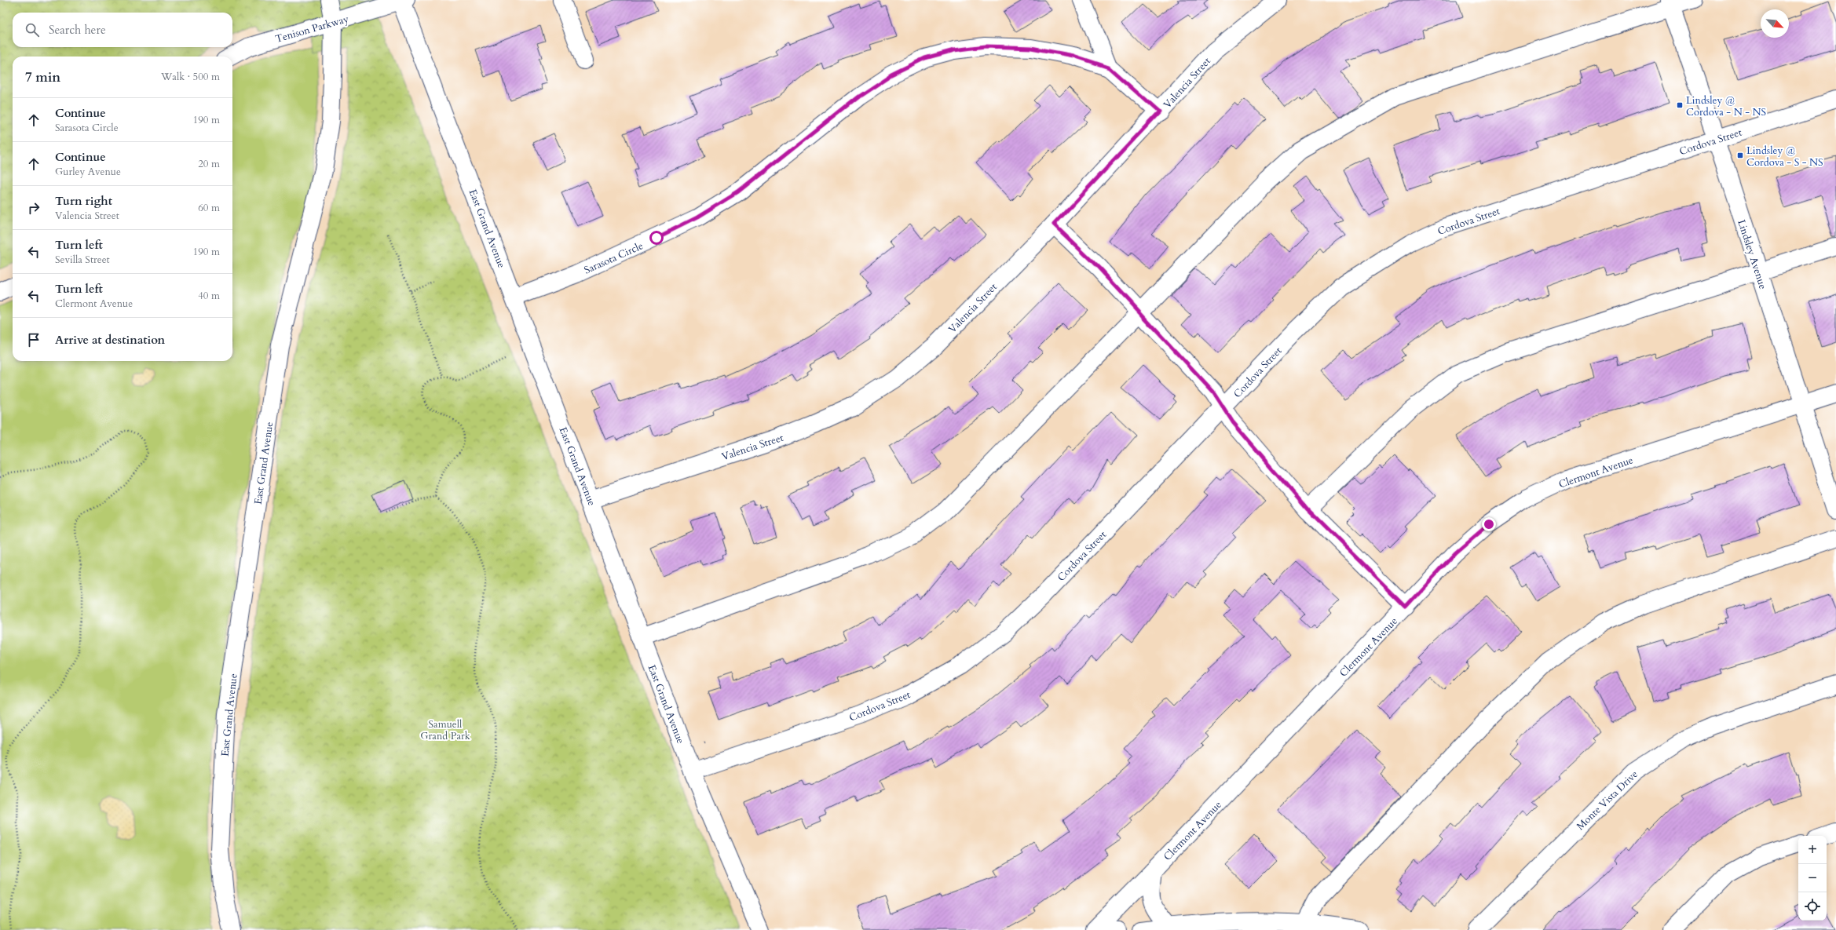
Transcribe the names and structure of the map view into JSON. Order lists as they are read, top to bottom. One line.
{"streets":{"street":["Tenison Parkway","Valencia Street","Cordova Street","East Grand Avenue","Lindsley Avenue","Sarasota Circle","Clermont Avenue","Monte Vista Drive"]},"crossings":[["Tenison Parkway","East Grand Avenue"],["Valencia Street","East Grand Avenue"],["Cordova Street","East Grand Avenue"],["Cordova Street","Lindsley Avenue"],["East Grand Avenue","Sarasota Circle"],["Lindsley Avenue","Clermont Avenue"]],"parks":["Samuell Grand Park"],"places":{"transit":["Lindsley @ Cordova - N - NS","Lindsley @ Cordova - S - NS"]},"north":"bottom right","page":{"search":"Search here","heading":["7 min","Walk · 500 m"],"list":[["Continue","Sarasota Circle","190 m"],["Continue","Gurley Avenue","20 m"],["Turn right","Valencia Street","60 m"],["Turn left","Sevilla Street","190 m"],["Turn left","Clermont Avenue","40 m"],"Arrive at destination"],"map_buttons":["+","−"]}}
